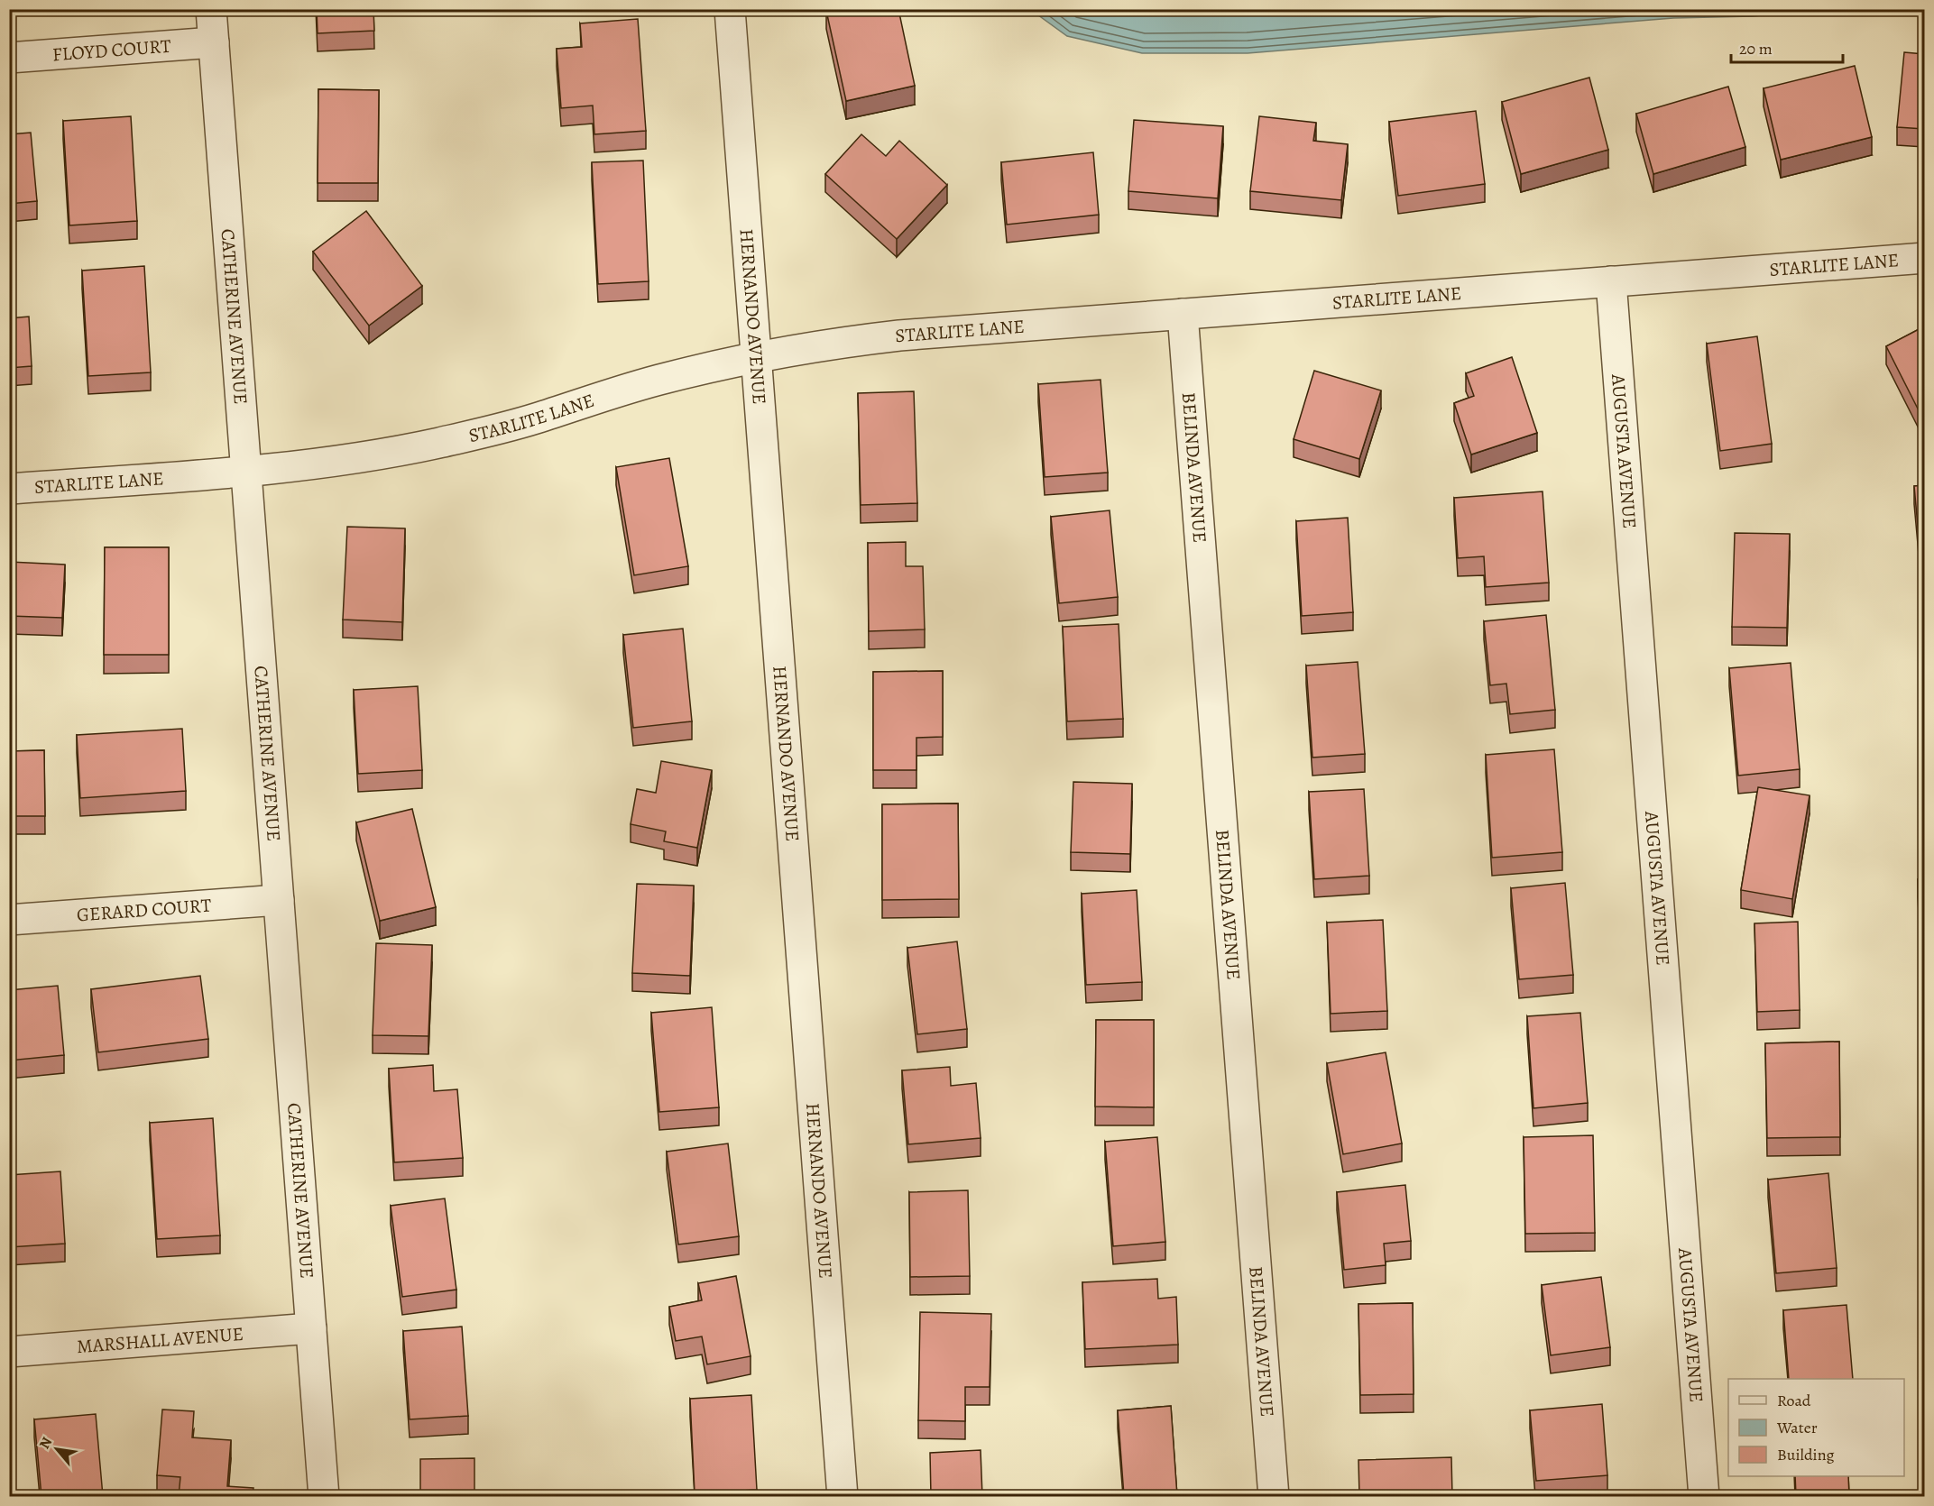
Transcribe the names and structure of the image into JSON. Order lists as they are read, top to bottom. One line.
{"streets":{"street":["FLOYD COURT","STARLITE LANE","CATHERINE AVENUE","HERNANDO AVENUE","AUGUSTA AVENUE","BELINDA AVENUE","GERARD COURT","MARSHALL AVENUE"]},"crossings":[["FLOYD COURT","CATHERINE AVENUE"],["STARLITE LANE","CATHERINE AVENUE"],["STARLITE LANE","HERNANDO AVENUE"],["STARLITE LANE","AUGUSTA AVENUE"],["STARLITE LANE","BELINDA AVENUE"],["CATHERINE AVENUE","GERARD COURT"],["CATHERINE AVENUE","MARSHALL AVENUE"]],"legend":["Road","Water","Building"],"scale_bar":"20 m","north":"top left"}
